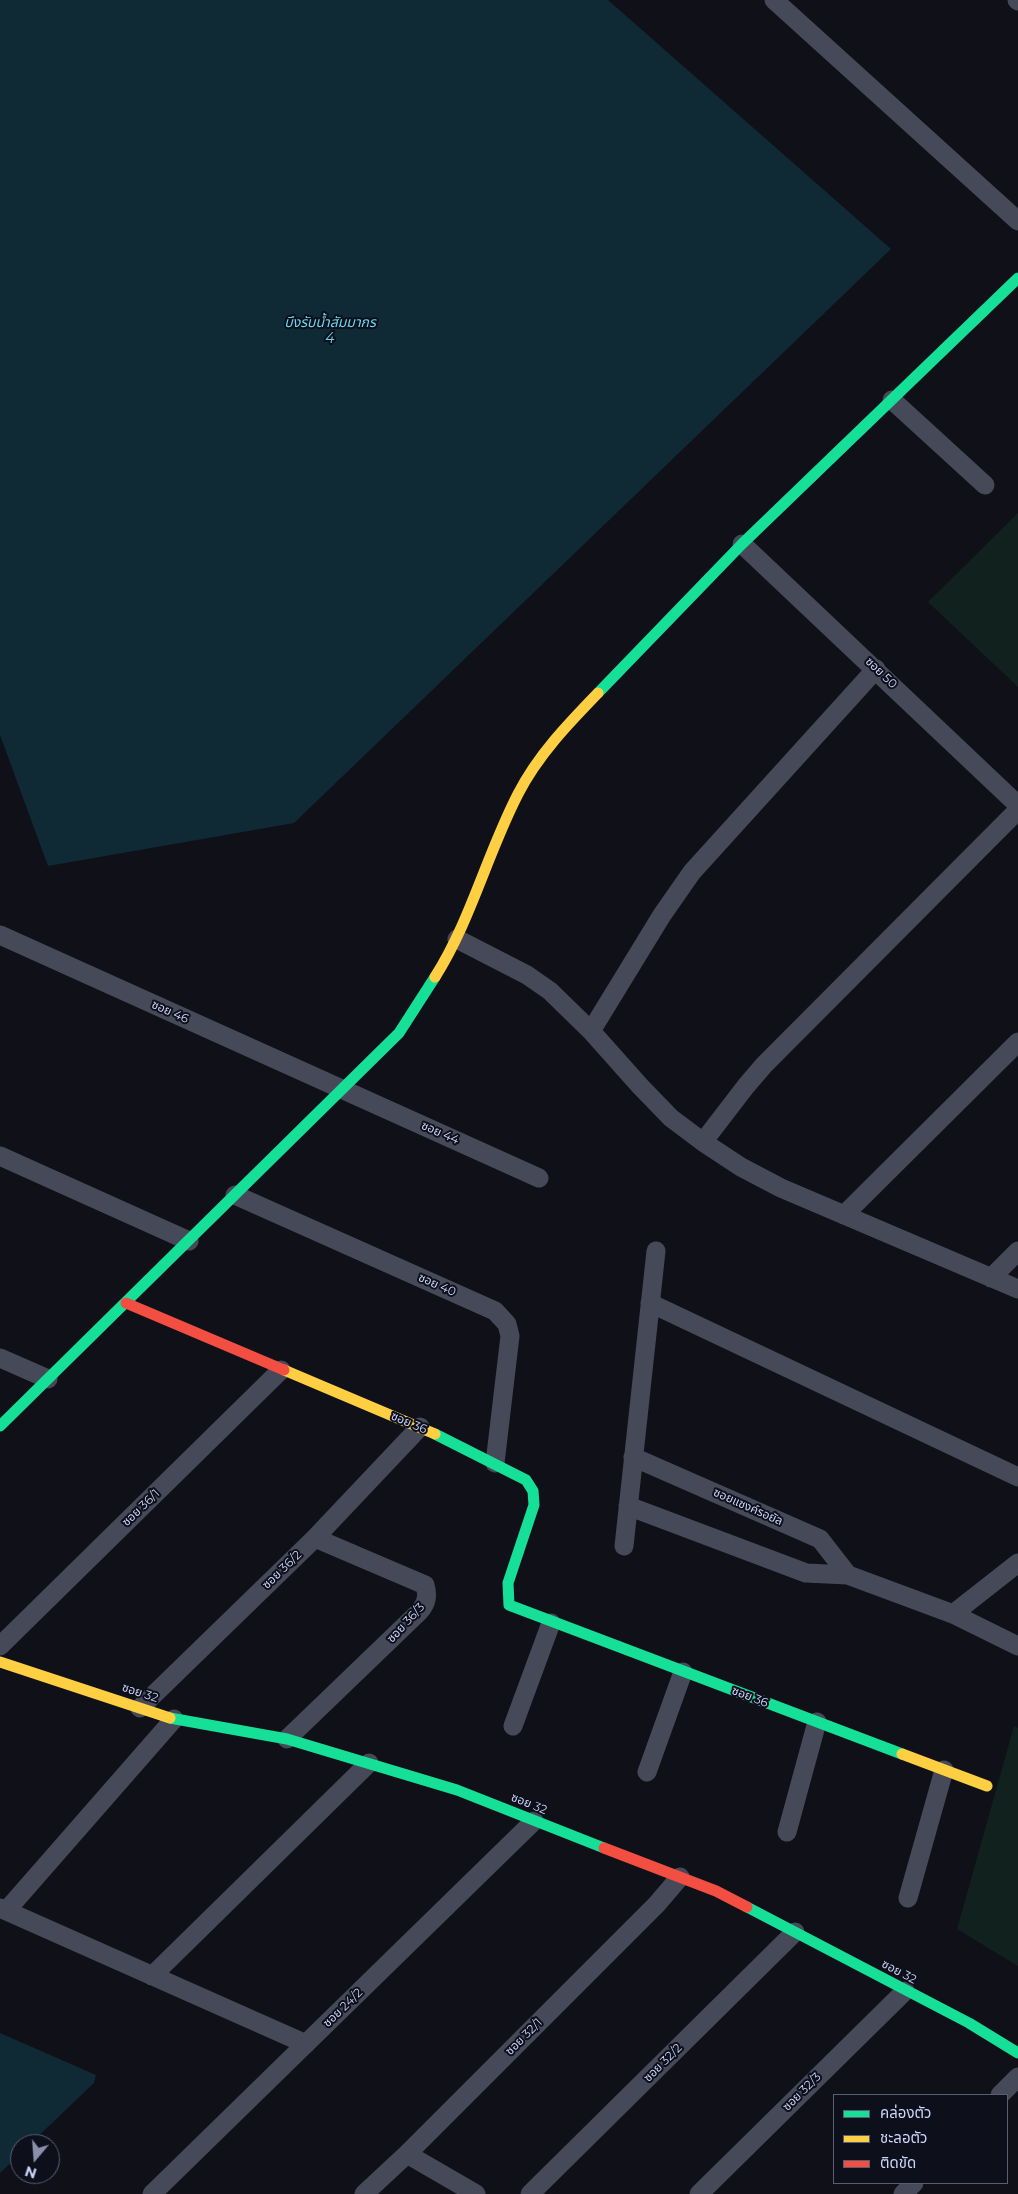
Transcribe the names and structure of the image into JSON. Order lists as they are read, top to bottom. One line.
{"streets":{"street":["ซอย 50","ซอย 46","ซอย 44","ซอย 40","ซอย 36","ซอยแซงค์รอยัล","ซอย 36/1","ซอย 36/2","ซอย 36/3","ซอย 32","ซอย 24/2","ซอย 32/1","ซอย 32/2","ซอย 32/3"]},"crossings":[["ซอย 46","ซอย 44"],["ซอย 40","ซอย 36"],["ซอย 36","ซอย 36/1"],["ซอย 36","ซอย 36/2"],["ซอย 36/1","ซอย 32"],["ซอย 36/2","ซอย 36/3"],["ซอย 36/2","ซอย 32"],["ซอย 36/3","ซอย 32"],["ซอย 32","ซอย 24/2"],["ซอย 32","ซอย 32/1"],["ซอย 32","ซอย 32/2"],["ซอย 32","ซอย 32/3"]],"water":["บึงรับน้ำสัมมากร 4"],"legend":["คล่องตัว","ชะลอตัว","ติดขัด"],"north":"bottom"}
